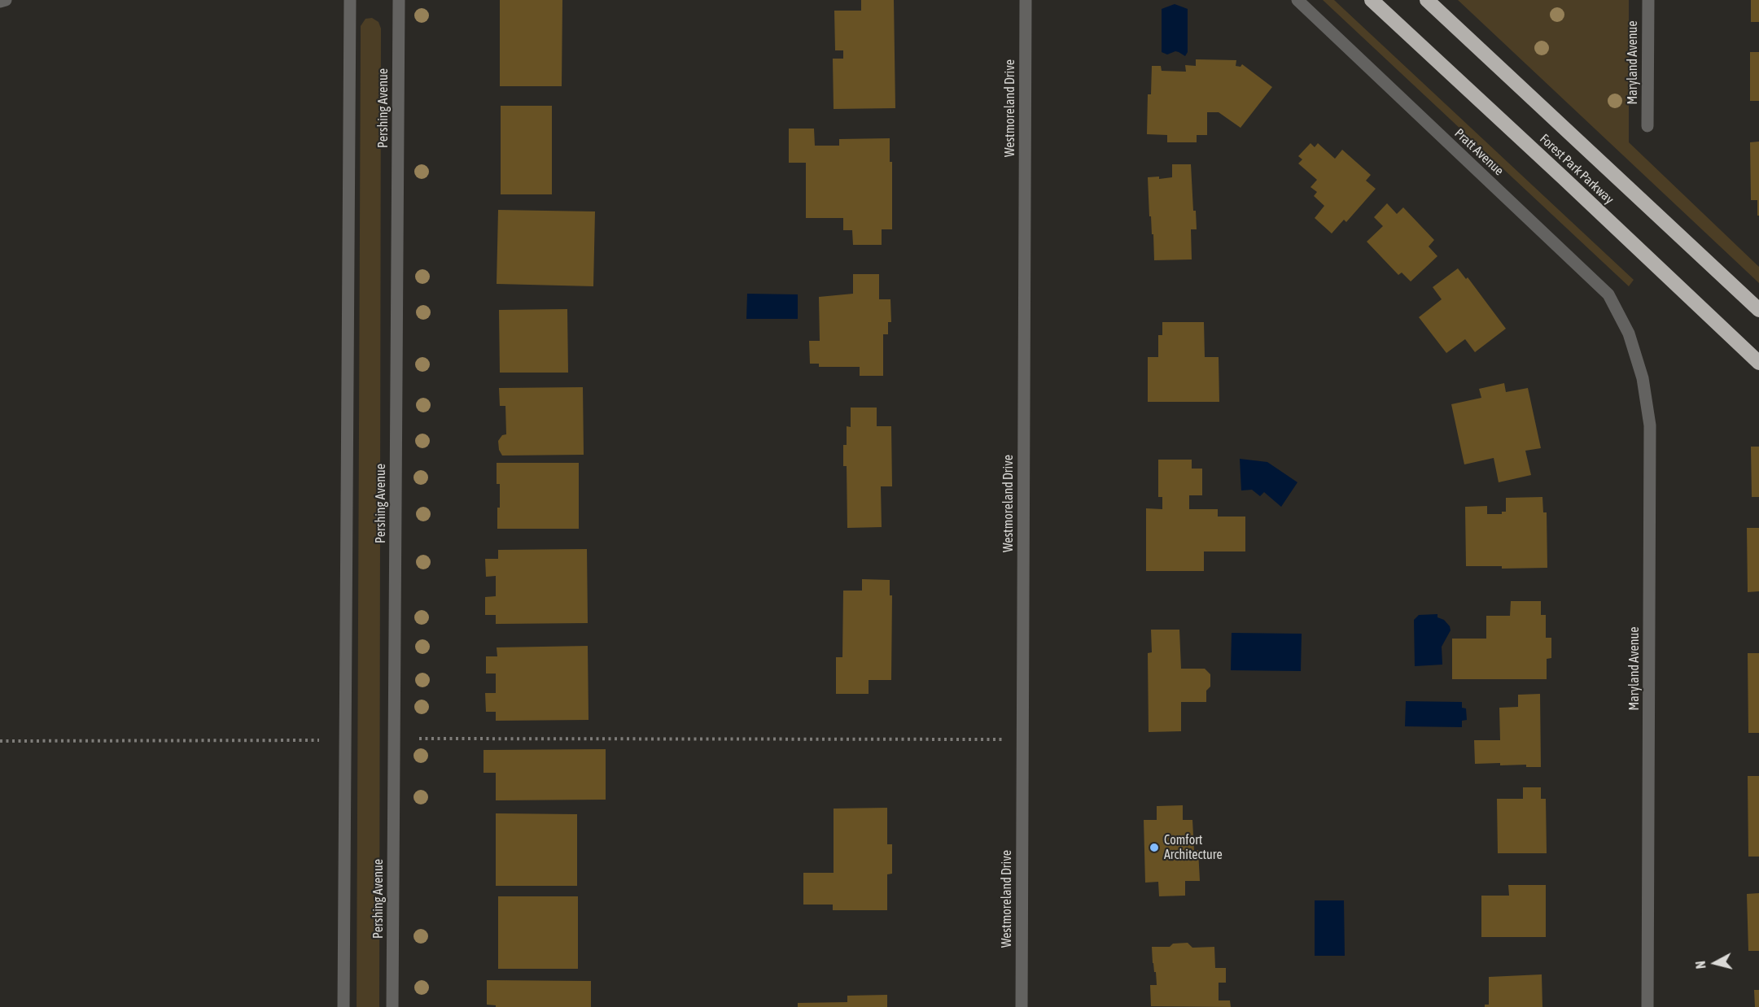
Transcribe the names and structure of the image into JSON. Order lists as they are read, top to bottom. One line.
{"streets":{"highway":["Forest Park Parkway"],"street":["Maryland Avenue","Pershing Avenue","Westmoreland Drive","Pratt Avenue"]},"crossings":[["Maryland Avenue","Pratt Avenue"]],"places":["Comfort Architecture"],"north":"left"}
